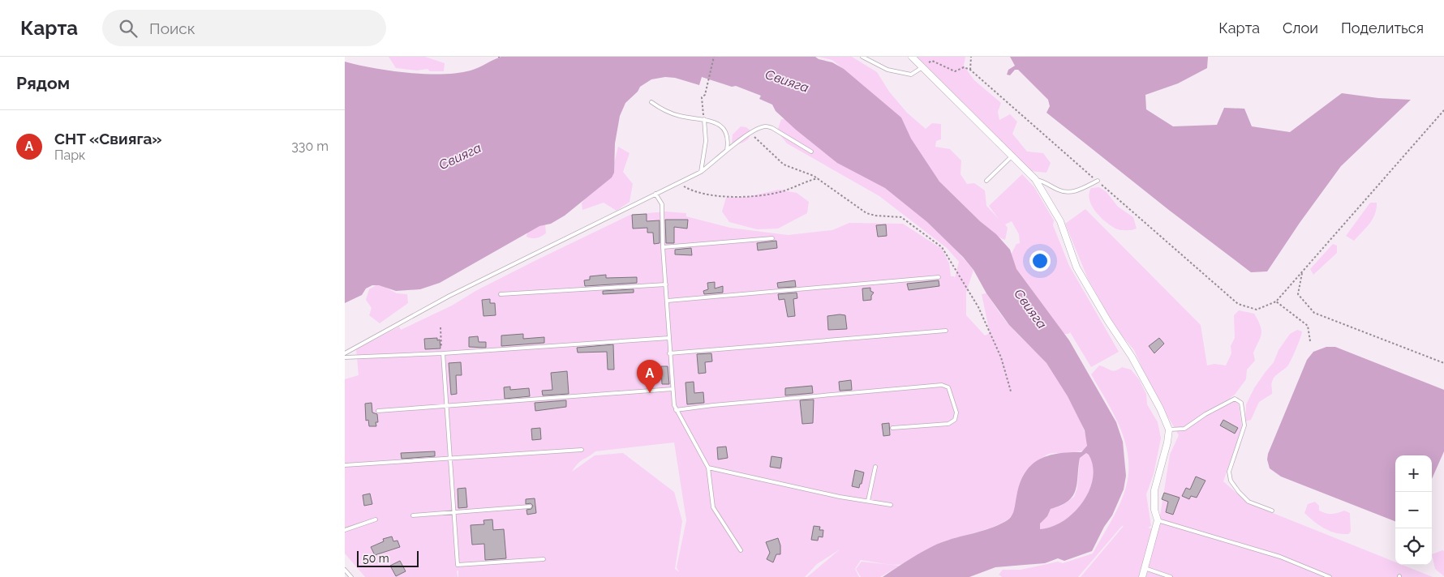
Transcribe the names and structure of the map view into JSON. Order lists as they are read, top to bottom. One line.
{"water":["Свияга"],"scale_bar":"50 m","page":{"header":"Карта","search":"Поиск","nav":["Карта","Слои","Поделиться"],"heading":"Рядом","list":[{"mark":"A","name":"СНТ «Свияга»","note":"Парк","value":"330 m"}],"pins":"A","map_buttons":["+","−"],"scale":"50 m"}}
